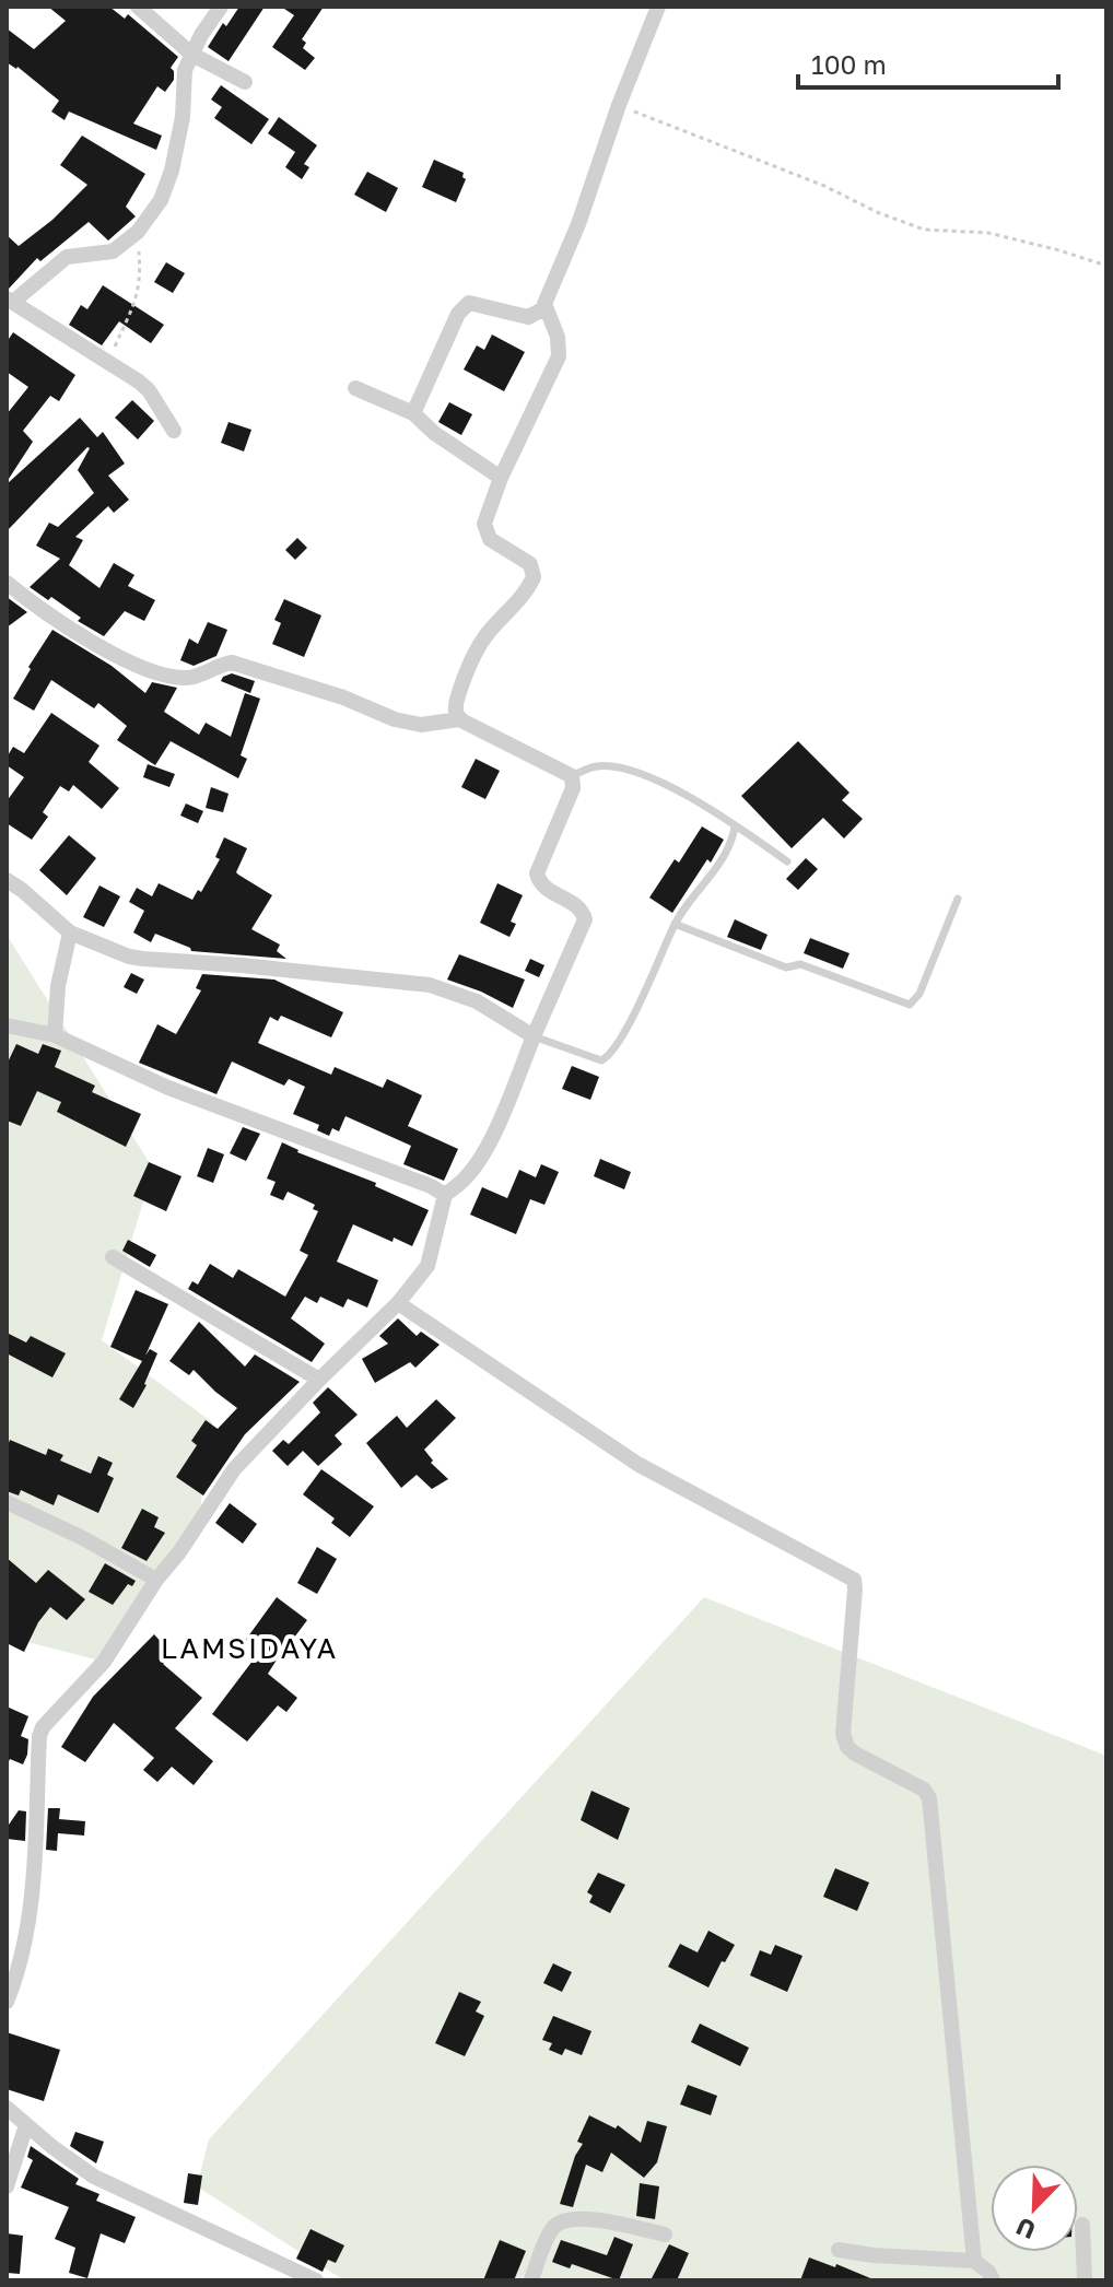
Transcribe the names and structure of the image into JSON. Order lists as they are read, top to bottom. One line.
{"districts":["LAMSIDAYA"],"scale_bar":"100 m","north":"bottom left"}
